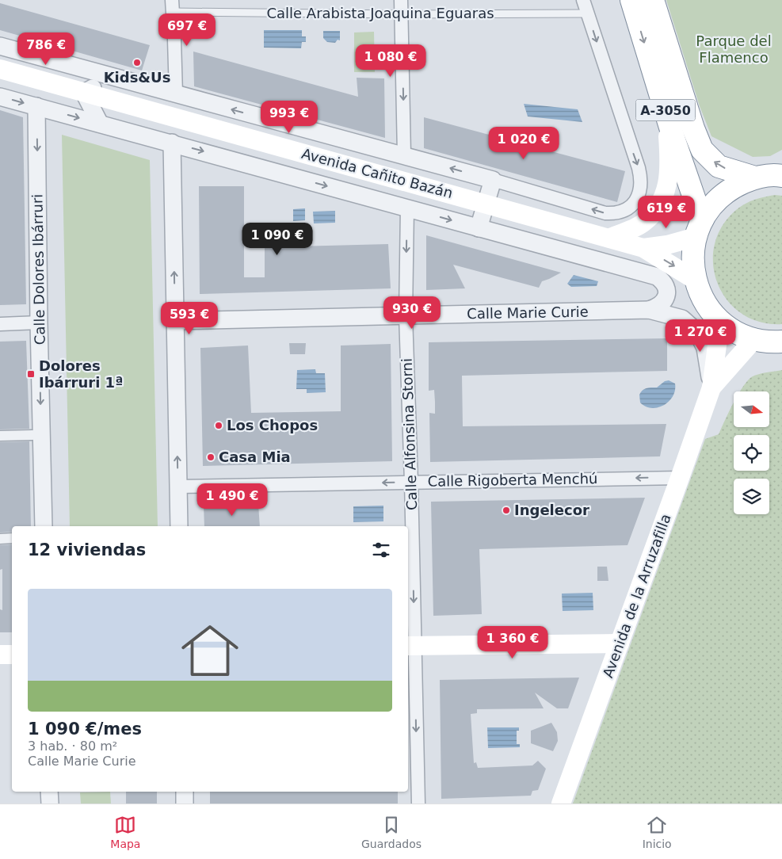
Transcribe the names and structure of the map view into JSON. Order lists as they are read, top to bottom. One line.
{"streets":{"highway":["A-3050"],"main road":["Avenida Cañito Bazán","Avenida de la Arruzafilla"],"street":["Calle Dolores Ibárruri","Calle Marie Curie","Calle Alfonsina Storni","Calle Rigoberta Menchú"],"lane":["Calle Arabista Joaquina Eguaras"]},"crossings":[["Calle Arabista Joaquina Eguaras","Avenida Cañito Bazán"],["A-3050","Avenida Cañito Bazán"],["Avenida Cañito Bazán","Calle Dolores Ibárruri"],["Avenida Cañito Bazán","Calle Marie Curie"],["Avenida Cañito Bazán","Calle Alfonsina Storni"],["Calle Marie Curie","Calle Alfonsina Storni"],["Calle Marie Curie","Avenida de la Arruzafilla"],["Calle Alfonsina Storni","Calle Rigoberta Menchú"],["Calle Rigoberta Menchú","Avenida de la Arruzafilla"]],"one_way":["Calle Alfonsina Storni","Calle Rigoberta Menchú"],"parks":["Parque del Flamenco"],"places":{"other":["Kids&Us","Los Chopos","Casa Mia","Ingelecor"],"transit":["Dolores Ibárruri 1ª"]},"north":"right","page":{"price":["697 €","786 €","1 080 €","993 €","1 020 €","619 €","1 090 €","930 €","593 €","1 270 €","1 490 €","1 360 €"],"heading":"12 viviendas","list":[{"name":"1 090 €/mes","note":"3 hab. · 80 m² · Calle Marie Curie"}],"tabs":["Mapa","Guardados","Inicio"]}}
